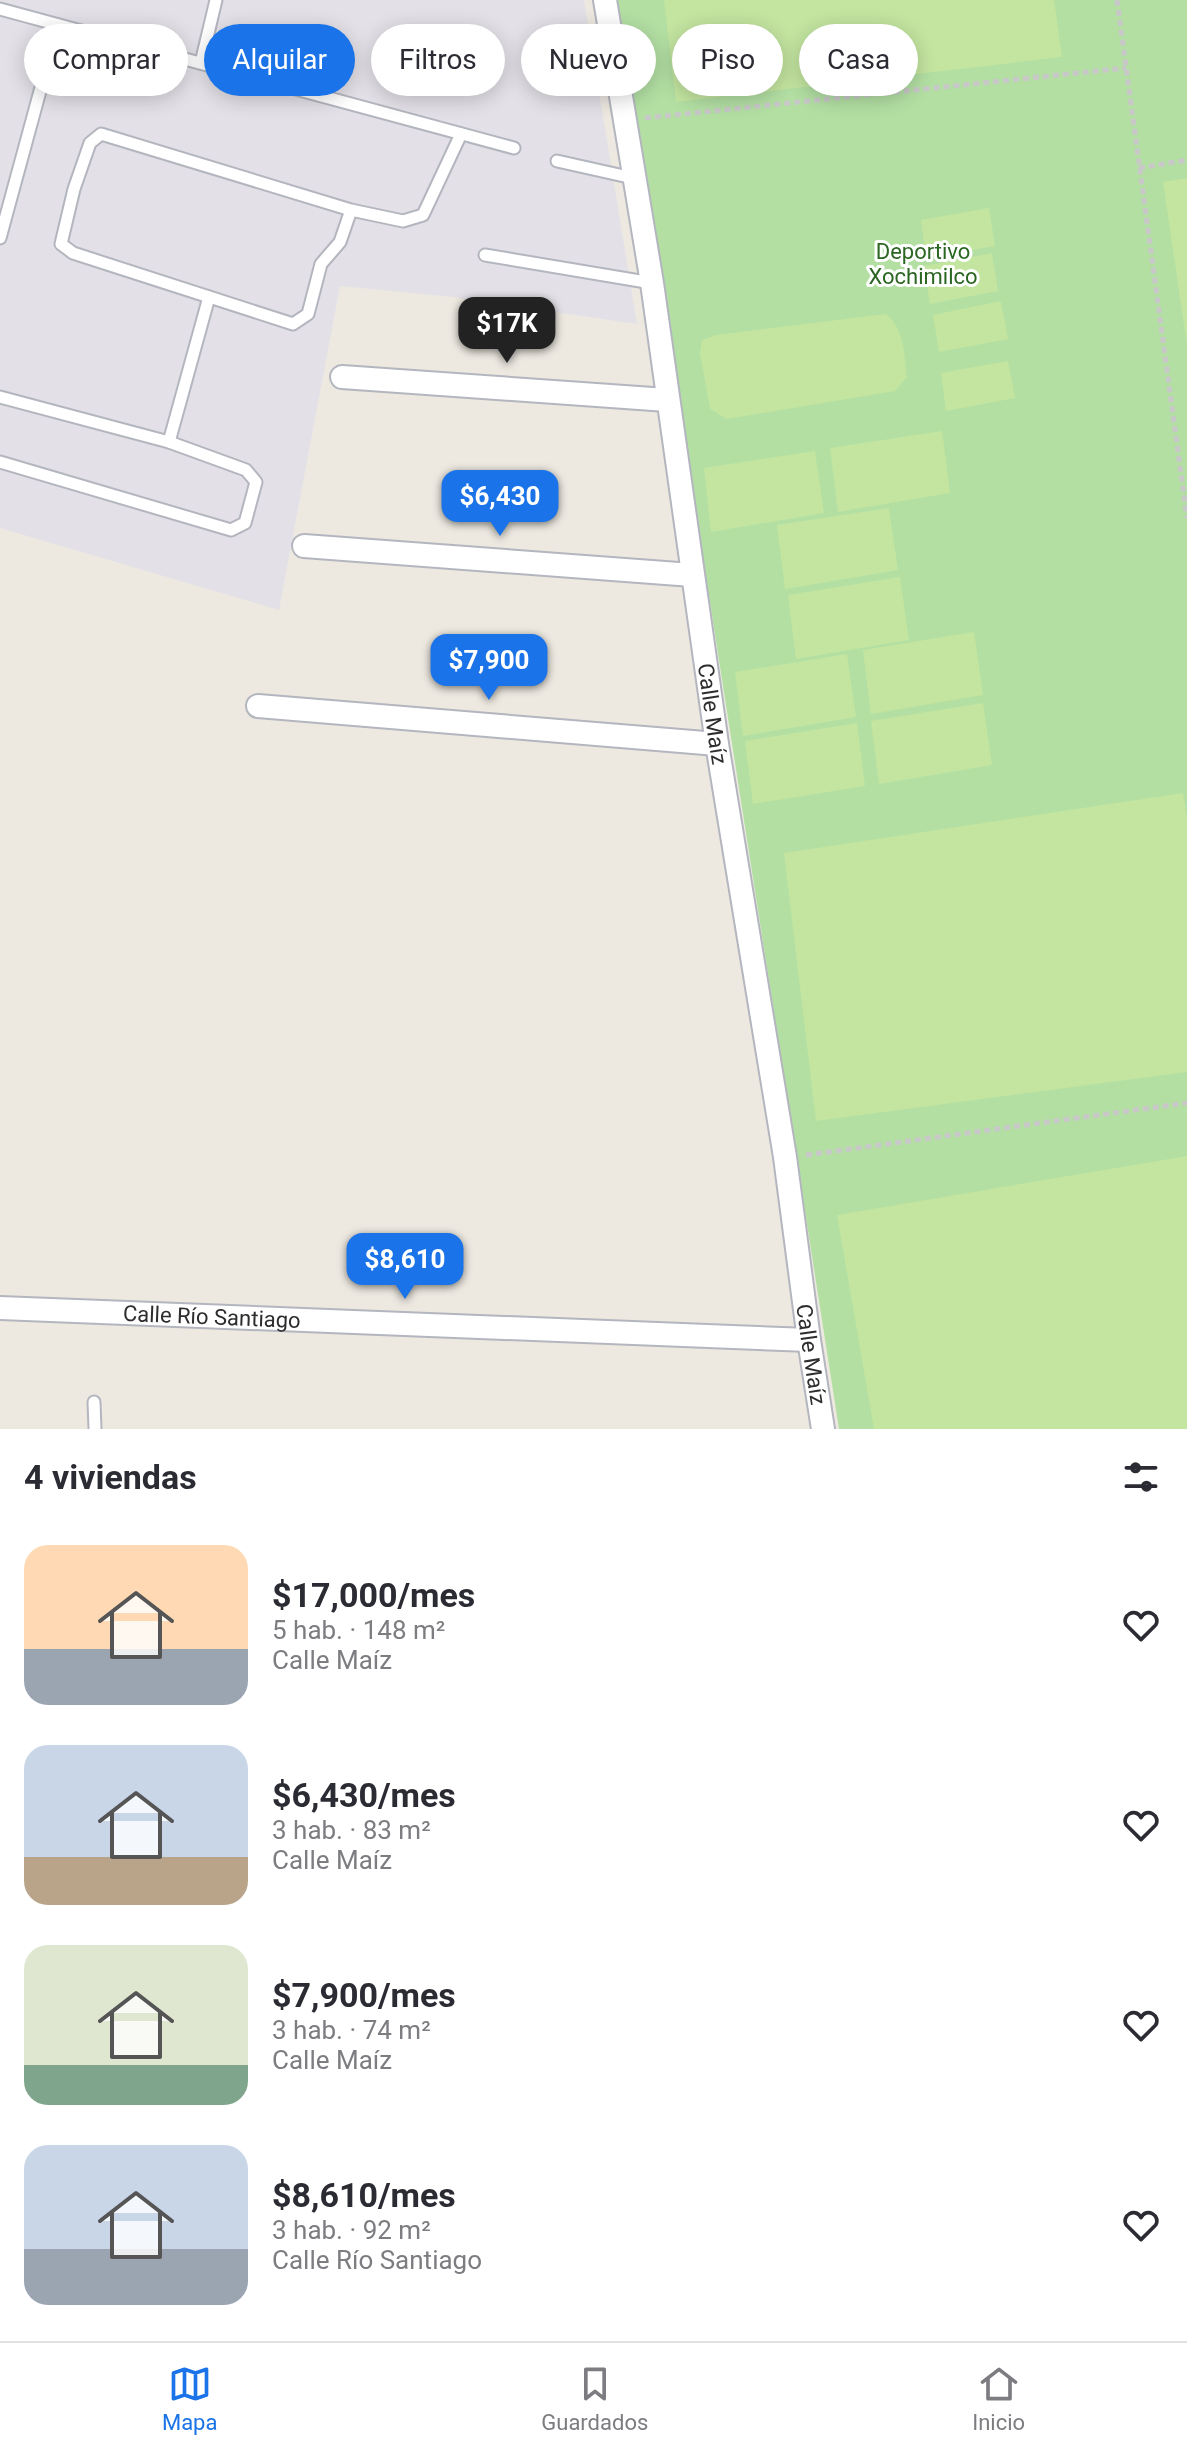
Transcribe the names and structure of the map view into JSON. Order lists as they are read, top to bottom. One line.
{"streets":{"street":["Calle Maíz","Calle Río Santiago"]},"crossings":[["Calle Maíz","Calle Río Santiago"]],"parks":["Deportivo Xochimilco"],"page":{"chip":["Comprar","Alquilar","Filtros","Nuevo","Piso","Casa"],"price":["$17K","$6,430","$7,900","$8,610"],"heading":"4 viviendas","list":[{"name":"$17,000/mes","note":"5 hab. · 148 m² · Calle Maíz"},{"name":"$6,430/mes","note":"3 hab. · 83 m² · Calle Maíz"},{"name":"$7,900/mes","note":"3 hab. · 74 m² · Calle Maíz"},{"name":"$8,610/mes","note":"3 hab. · 92 m² · Calle Río Santiago"}],"tabs":["Mapa","Guardados","Inicio"]}}
